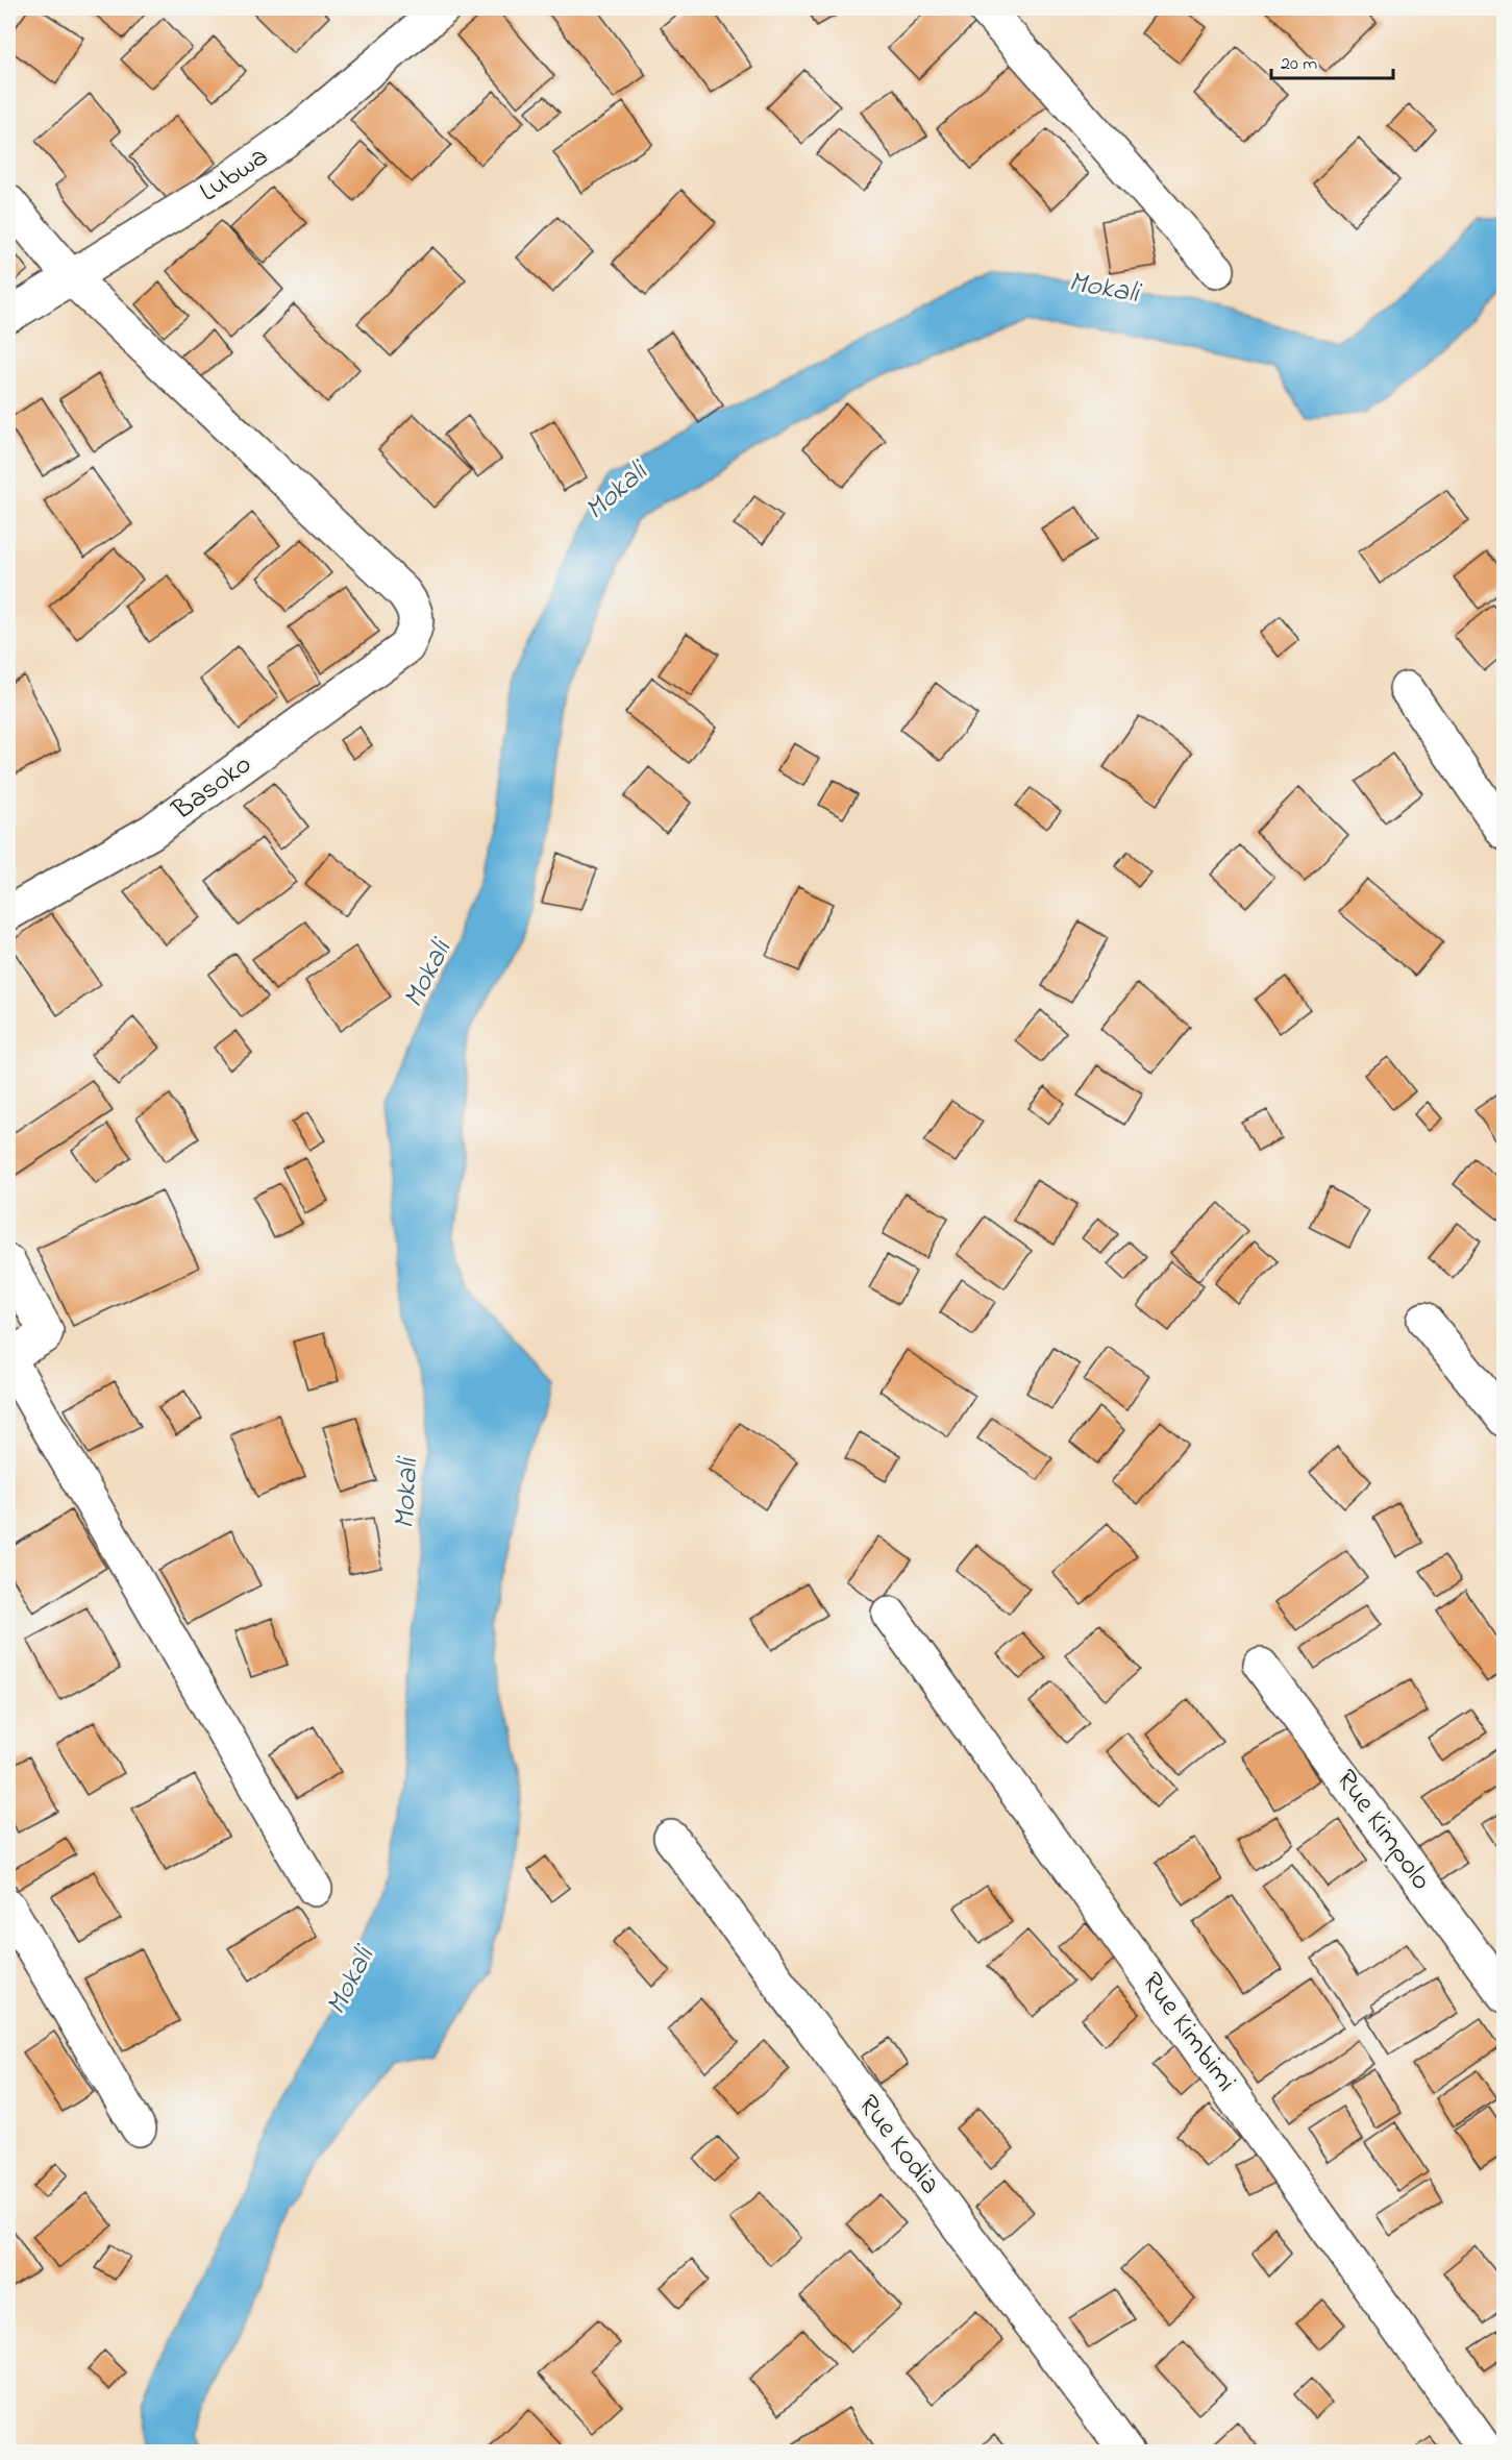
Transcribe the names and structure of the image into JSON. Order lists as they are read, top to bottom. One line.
{"streets":{"street":["Lubwa","Basoko","Rue Kimpolo","Rue Kimbimi","Rue Kodia"]},"crossings":[["Lubwa","Basoko"]],"water":["Mokali"],"scale_bar":"20 m"}
